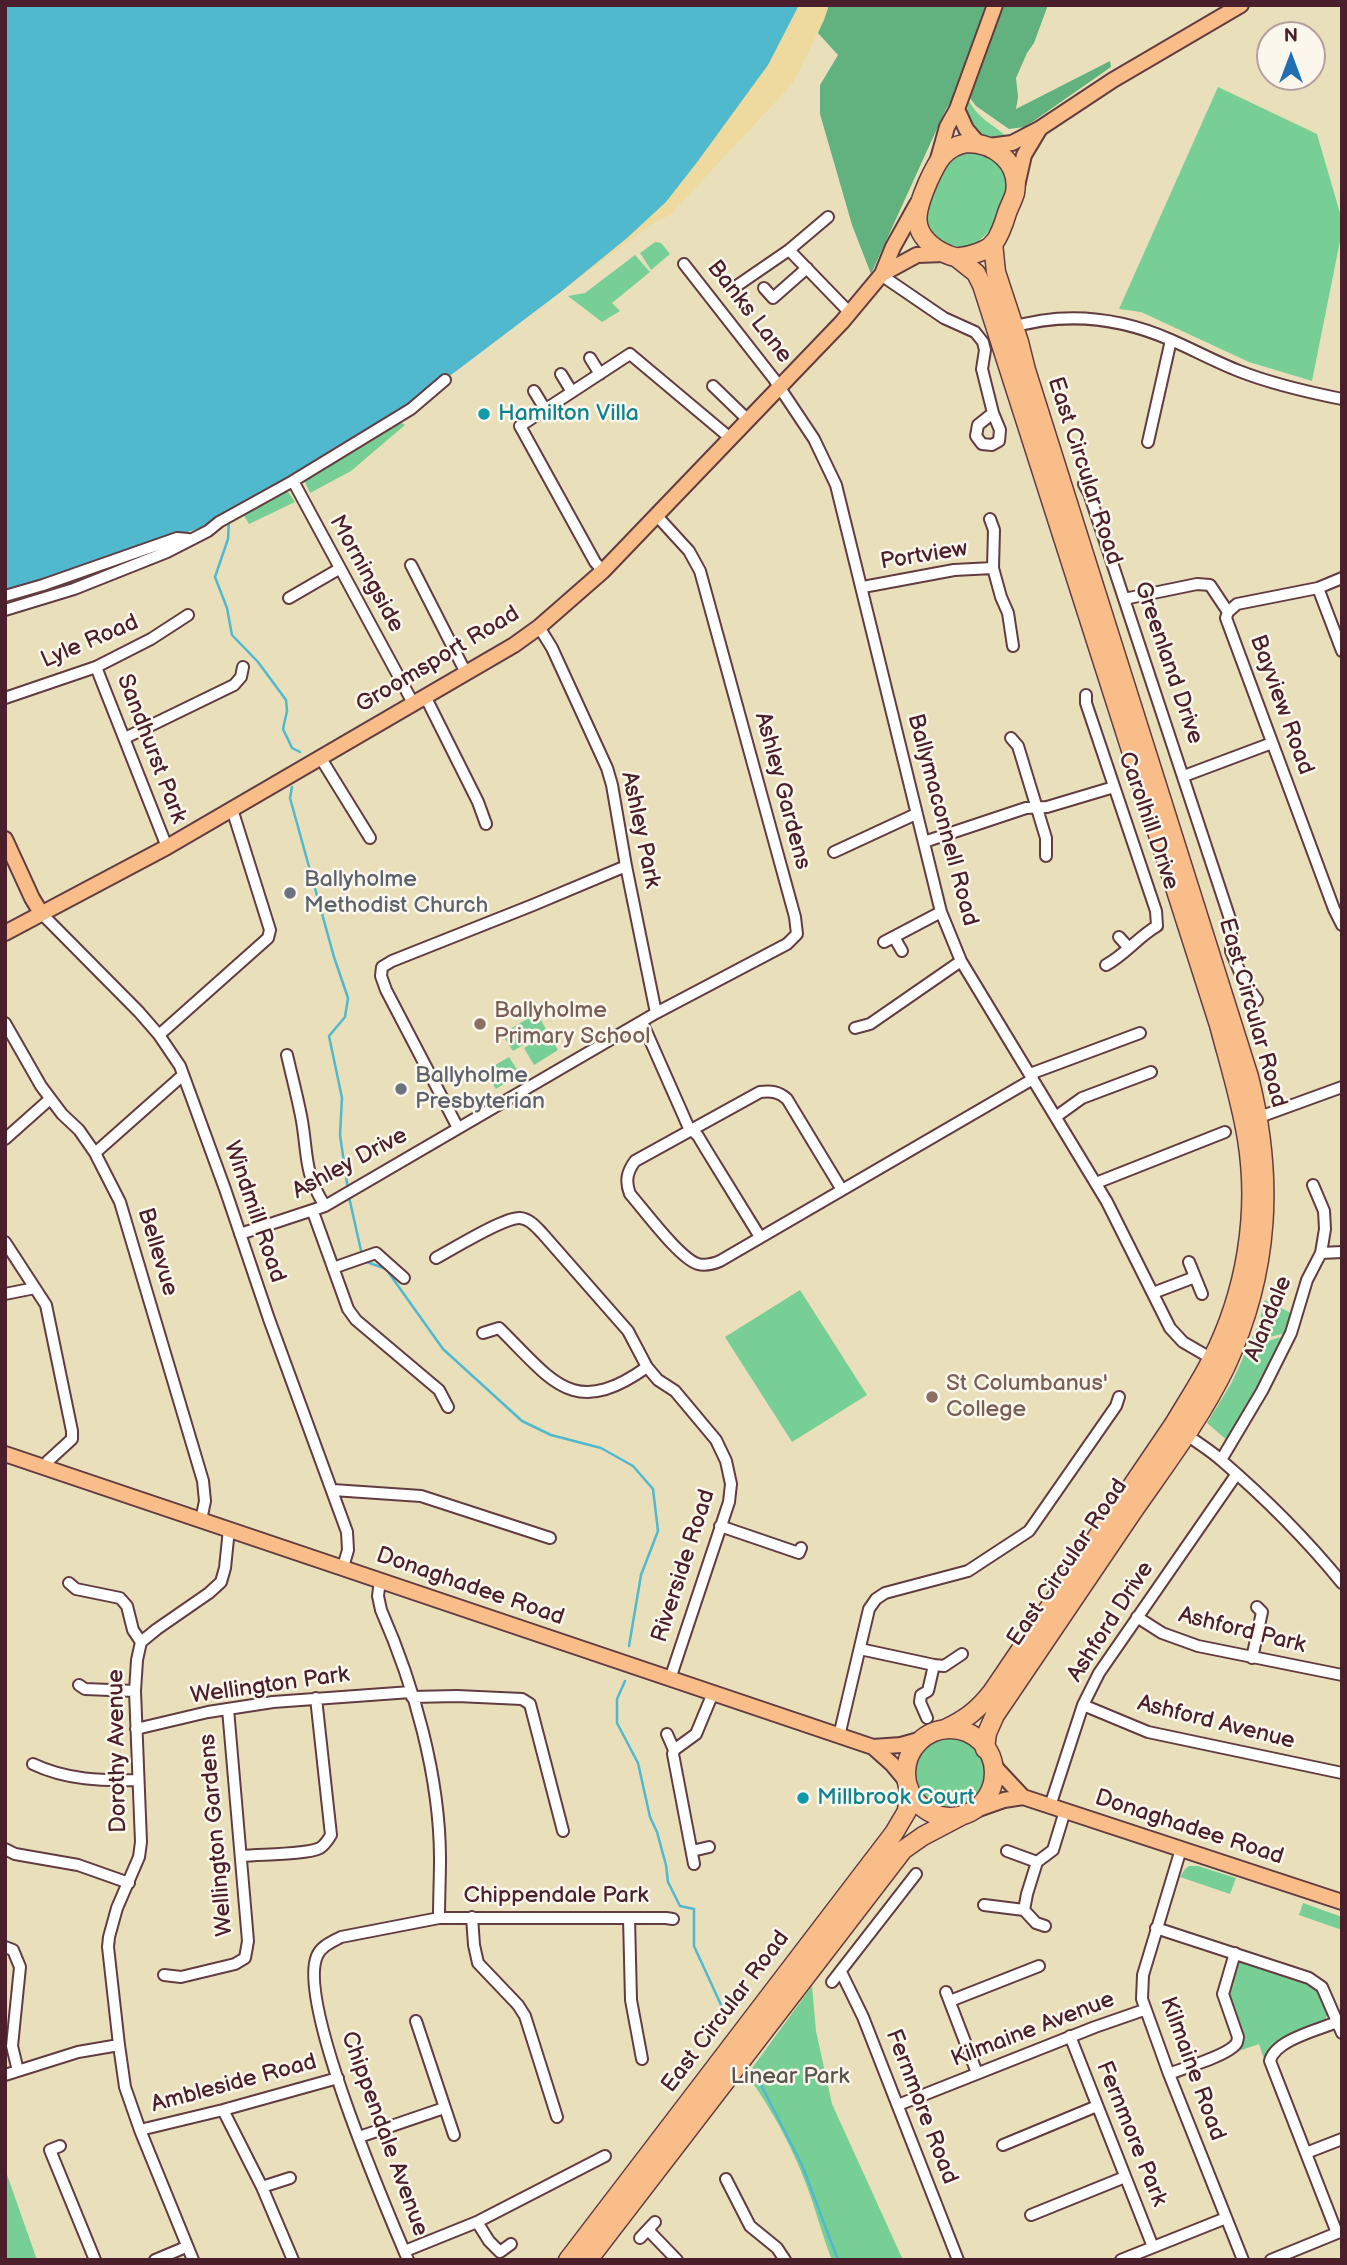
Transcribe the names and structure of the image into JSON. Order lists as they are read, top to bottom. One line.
{"streets":{"highway":["East Circular Road"],"main road":["Groomsport Road","Donaghadee Road"],"street":["Banks Lane","Portview","Morningside","Lyle Road","Greenland Drive","Bayview Road","Sandhurst Park","Ashley Gardens","Ballymaconnell Road","Carolhill Drive","Ashley Park","Ashley Drive","Windmill Road","Bellevue","Alandale","Riverside Road","Ashford Drive","Ashford Park","Wellington Park","Ashford Avenue","Dorothy Avenue","Wellington Gardens","Chippendale Park","Kilmaine Avenue","Kilmaine Road","Ambleside Road","Fernmore Road","Chippendale Avenue","Fernmore Park"]},"crossings":[["Banks Lane","Groomsport Road"],["Banks Lane","Ballymaconnell Road"],["East Circular Road","Ballymaconnell Road"],["East Circular Road","Donaghadee Road"],["Portview","Ballymaconnell Road"],["Morningside","Groomsport Road"],["Lyle Road","Sandhurst Park"],["Groomsport Road","Sandhurst Park"],["Groomsport Road","Ashley Gardens"],["Groomsport Road","Ballymaconnell Road"],["Groomsport Road","Ashley Park"],["Groomsport Road","Windmill Road"],["Greenland Drive","Bayview Road"],["Ashley Gardens","Ashley Park"],["Ashley Gardens","Ashley Drive"],["Ashley Park","Ashley Drive"],["Ashley Drive","Windmill Road"],["Windmill Road","Donaghadee Road"],["Bellevue","Donaghadee Road"],["Riverside Road","Donaghadee Road"],["Donaghadee Road","Ashford Drive"],["Donaghadee Road","Dorothy Avenue"],["Donaghadee Road","Kilmaine Road"],["Ashford Drive","Ashford Park"],["Ashford Drive","Ashford Avenue"],["Wellington Park","Dorothy Avenue"],["Wellington Park","Wellington Gardens"],["Dorothy Avenue","Ambleside Road"],["Chippendale Park","Chippendale Avenue"],["Kilmaine Avenue","Kilmaine Road"],["Kilmaine Avenue","Fernmore Road"],["Kilmaine Avenue","Fernmore Park"],["Ambleside Road","Chippendale Avenue"]],"parks":["Linear Park"],"places":["Hamilton Villa","Ballyholme Methodist Church","Ballyholme Primary School","Ballyholme Presbyterian","St Columbanus' College","Millbrook Court"],"north":"top"}
